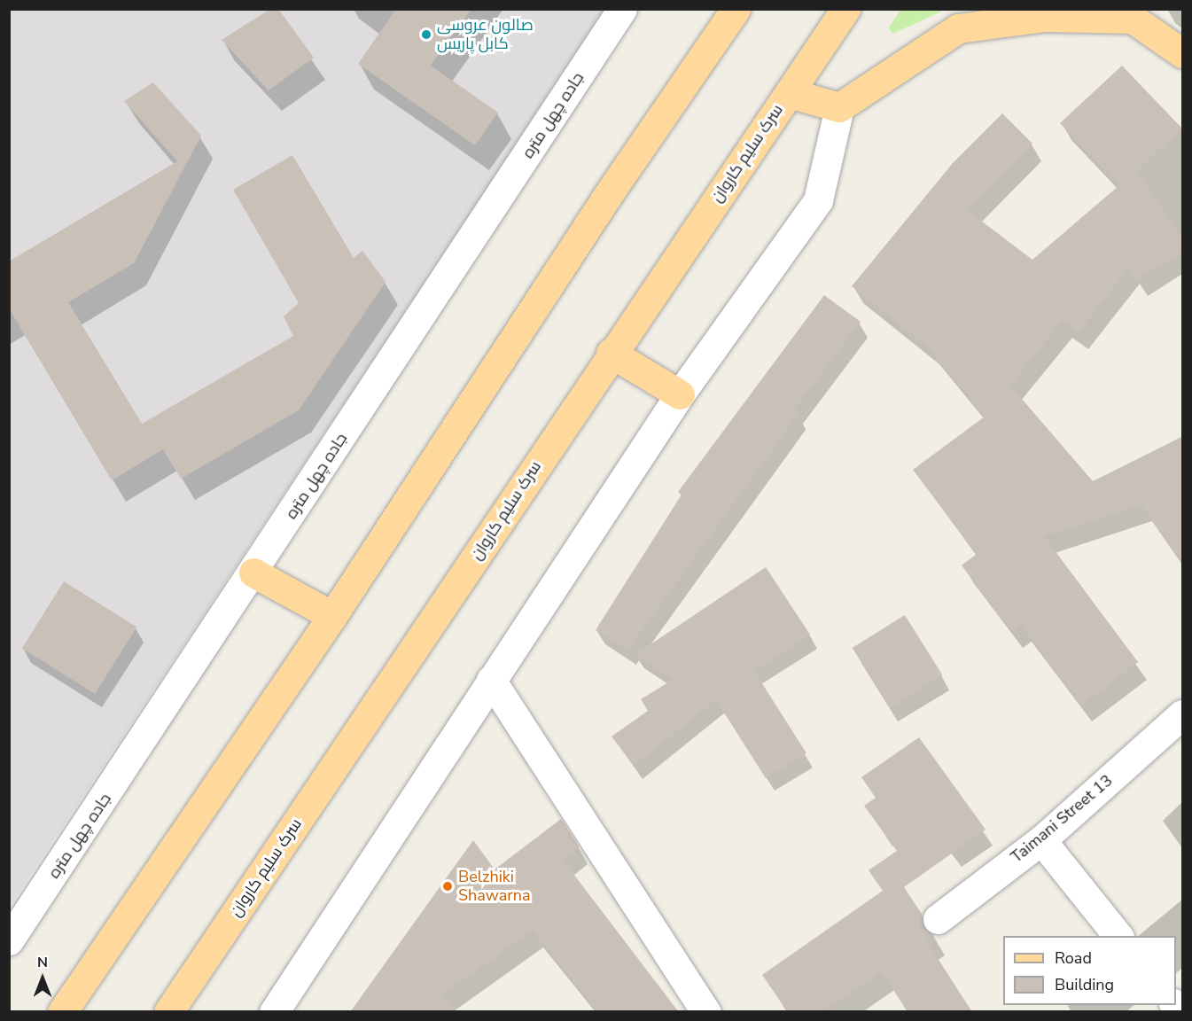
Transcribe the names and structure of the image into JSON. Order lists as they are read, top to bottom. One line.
{"streets":{"main road":["سرک سلیم کاروان"],"street":["جاده چهل متره","Taimani Street 13"]},"places":["صالون عروسی کابل پاریس","Belzhiki Shawarna"],"legend":["Road","Building"],"north":"top"}
